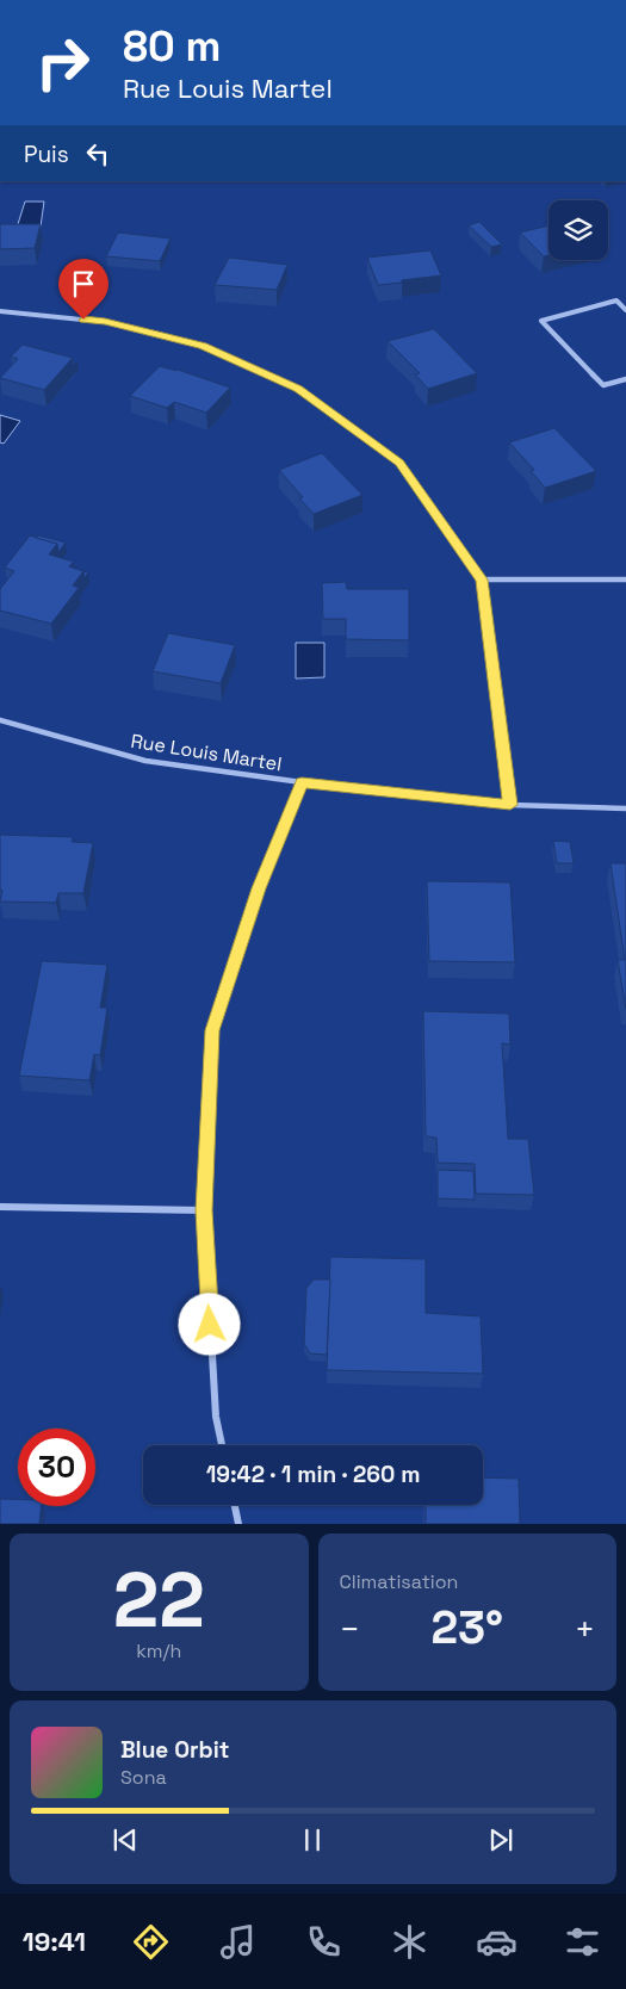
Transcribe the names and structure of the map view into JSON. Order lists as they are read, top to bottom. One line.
{"streets":{"street":["Rue Louis Martel"]},"page":{"turn":["80 m","Rue Louis Martel"],"then":"Puis","limit":"30","trip":"19:42 · 1 min · 260 m","tile":[["22","km/h"],"Climatisation"],"heat":["−","23°","+"],"song":["Blue Orbit","Sona"],"tabs":"19:41"}}
